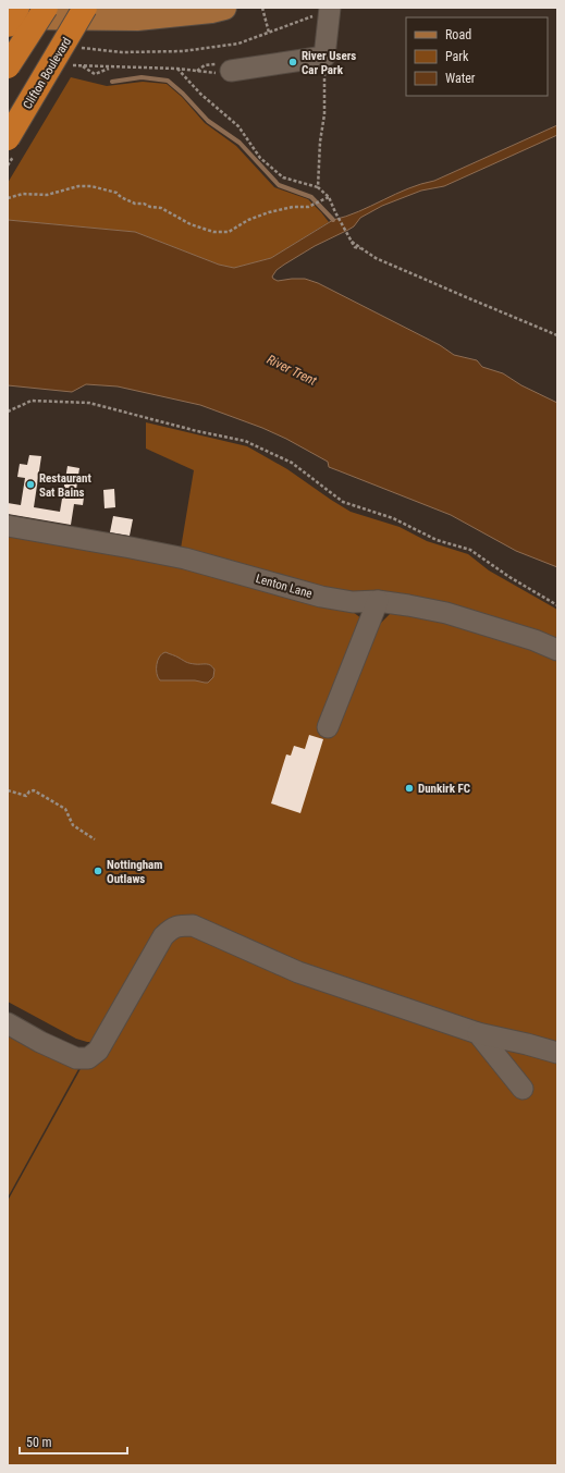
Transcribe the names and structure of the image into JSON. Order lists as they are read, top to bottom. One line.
{"streets":{"highway":["Clifton Boulevard"],"street":["Lenton Lane"]},"water":["River Trent"],"places":["River Users Car Park","Restaurant Sat Bains","Dunkirk FC","Nottingham Outlaws"],"legend":["Road","Park","Water"],"scale_bar":"50 m"}
